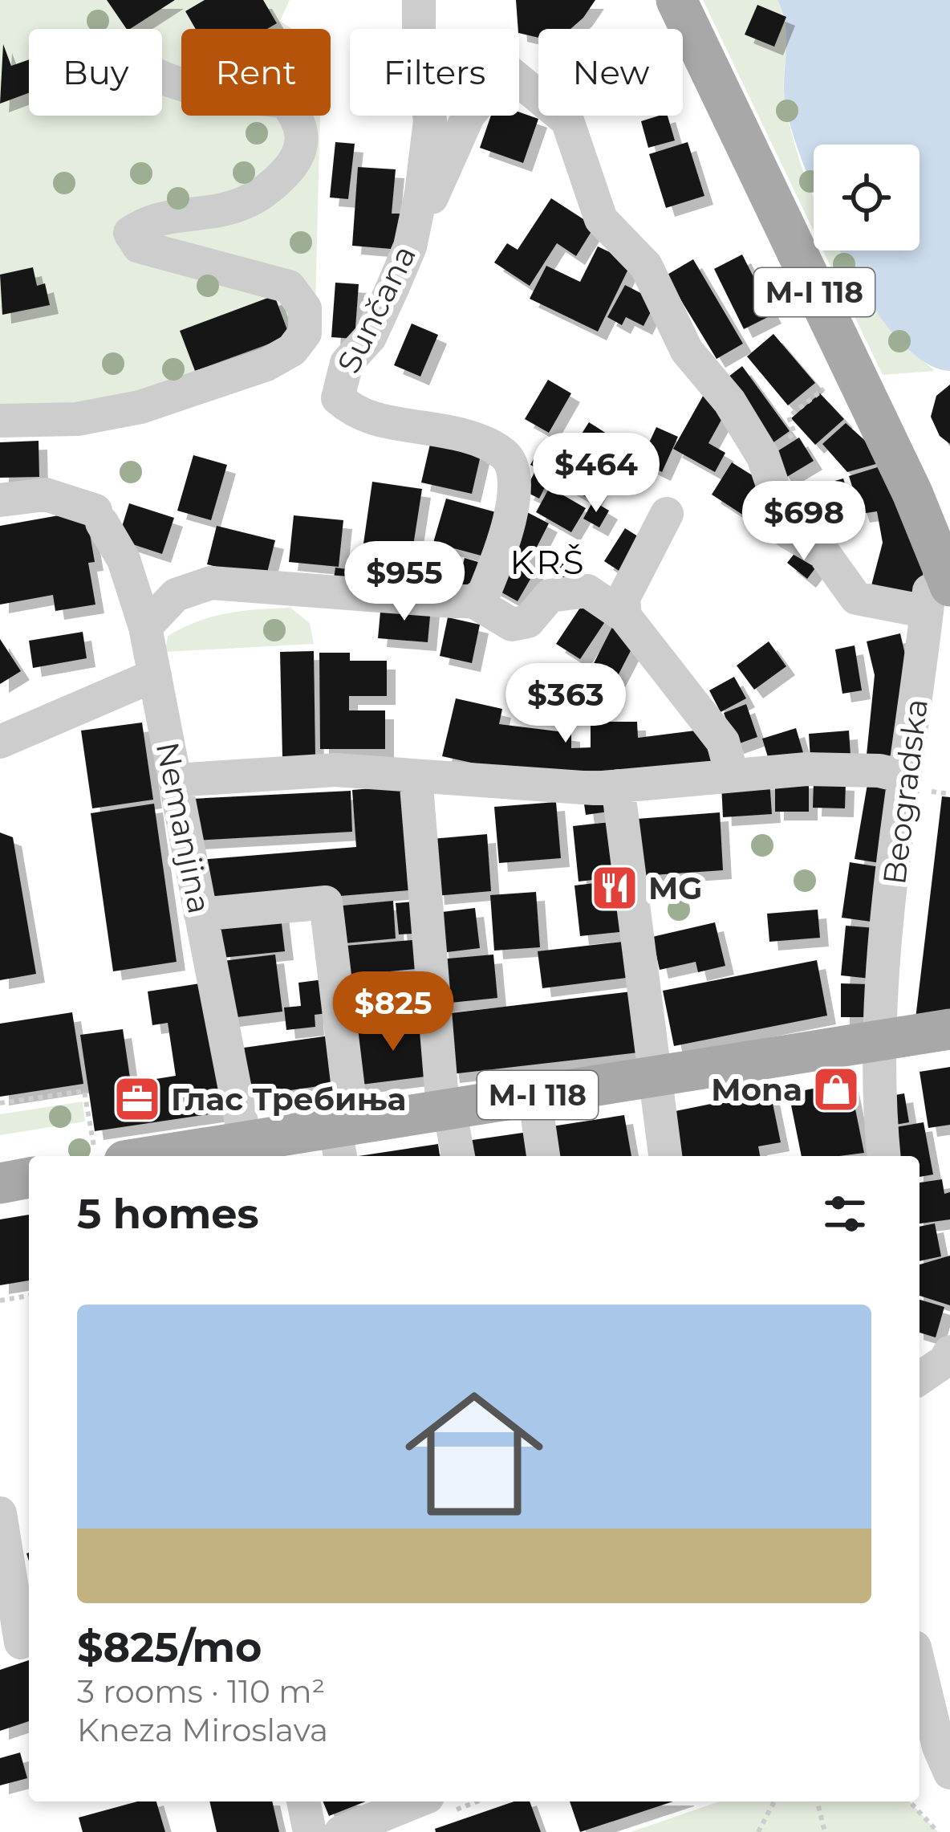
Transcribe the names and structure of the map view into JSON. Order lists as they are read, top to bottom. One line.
{"streets":{"main road":["M-I 118"],"street":["Sunčana","Beogradska","Nemanjina"]},"crossings":[["M-I 118","Beogradska"],["M-I 118","Nemanjina"]],"districts":["KRŠ"],"places":{"restaurant":["MG"],"shop":["Mona"],"office":["Глас Требиња"]},"page":{"chip":["Buy","Rent","Filters","New"],"price":["$464","$698","$955","$363","$825"],"heading":"5 homes","list":[{"name":"$825/mo","note":"3 rooms · 110 m² · Kneza Miroslava"}]}}
